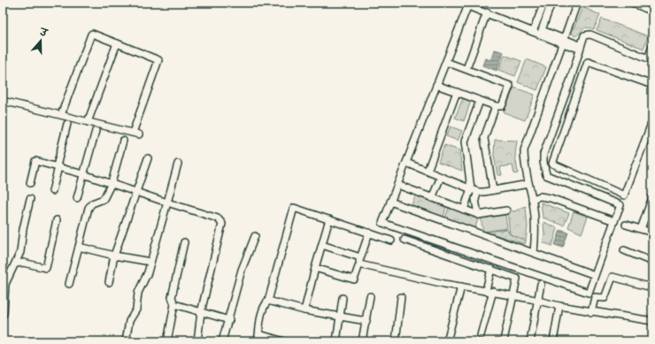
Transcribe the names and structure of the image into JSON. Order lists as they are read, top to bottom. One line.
{"north":"top"}
